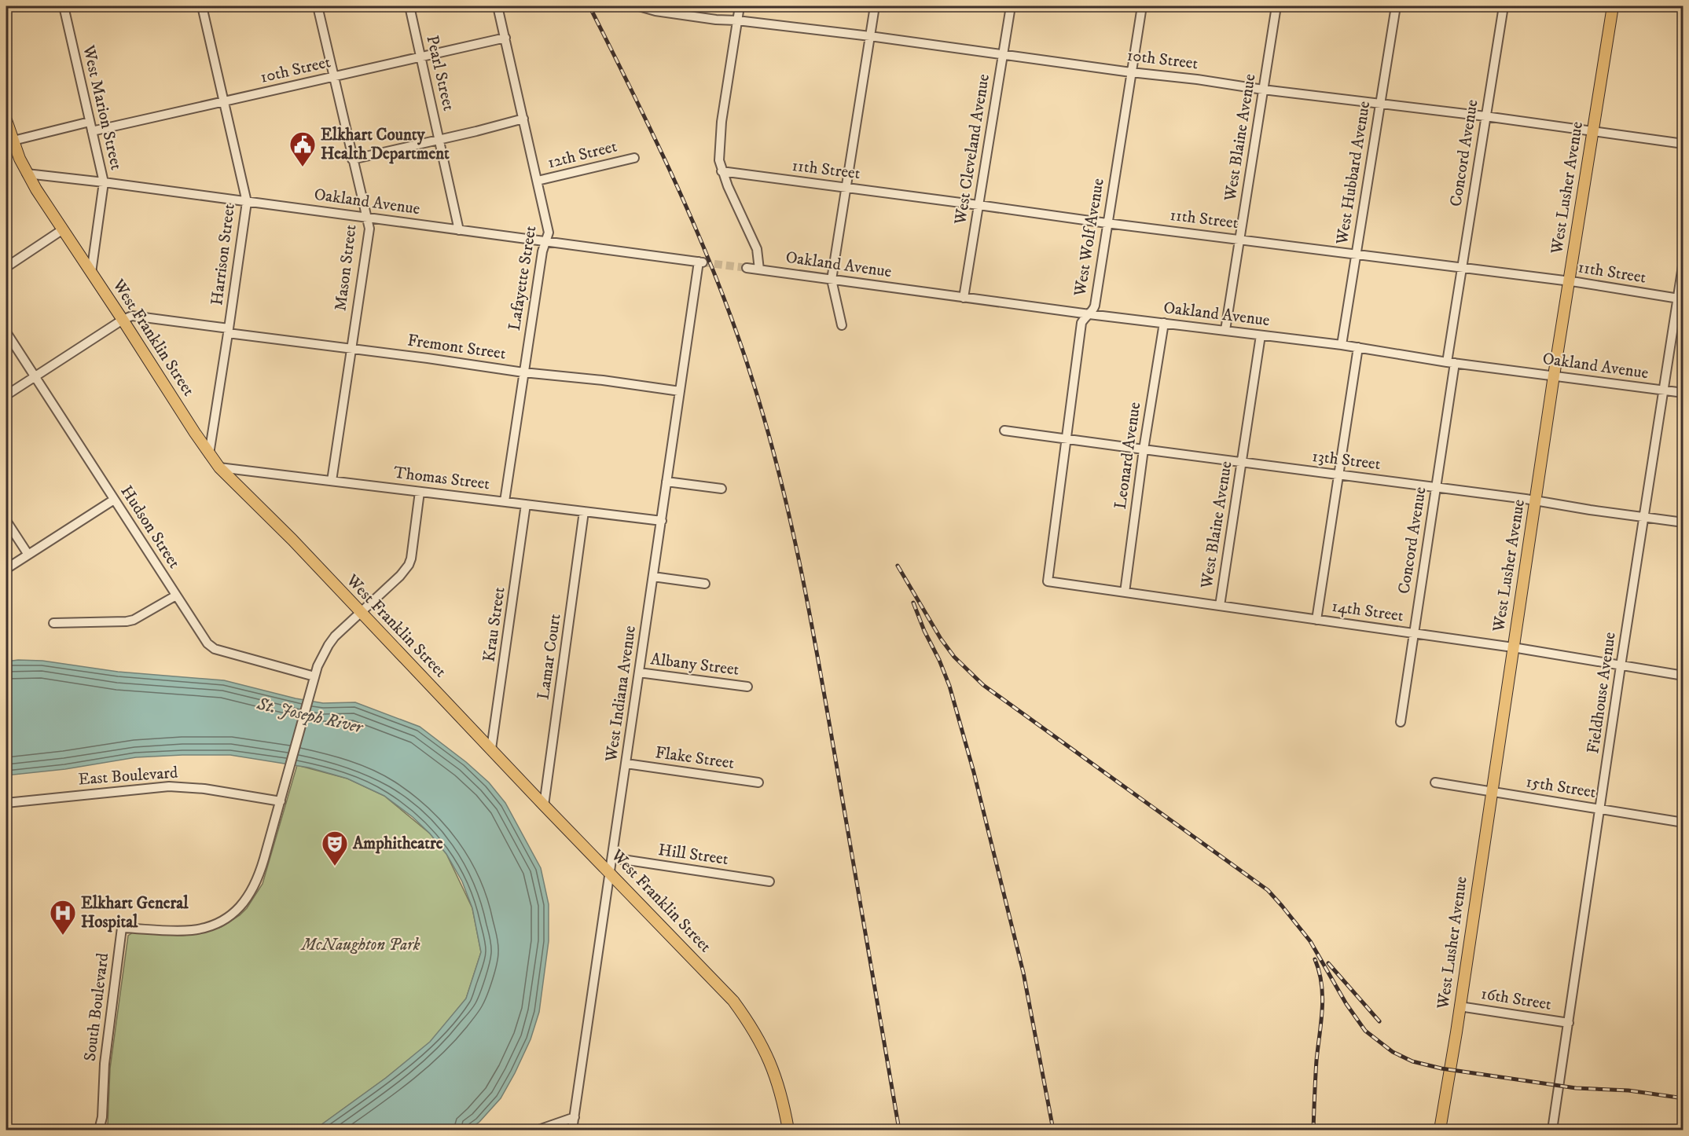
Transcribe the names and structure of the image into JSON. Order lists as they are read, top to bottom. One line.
{"streets":{"main road":["West Lusher Avenue","West Franklin Street"],"street":["10th Street","Pearl Street","West Marion Street","West Blaine Avenue","West Cleveland Avenue","Concord Avenue","12th Street","11th Street","West Hubbard Avenue","Oakland Avenue","West Wolf Avenue","Harrison Street","Mason Street","Lafayette Street","Fremont Street","Leonard Avenue","13th Street","Thomas Street","Hudson Street","14th Street","Krau Street","Lamar Court","Albany Street","Fieldhouse Avenue","West Indiana Avenue","Flake Street","East Boulevard","15th Street","Hill Street","16th Street","South Boulevard"]},"crossings":[["10th Street","Pearl Street"],["10th Street","West Marion Street"],["10th Street","West Blaine Avenue"],["10th Street","West Cleveland Avenue"],["10th Street","Concord Avenue"],["10th Street","West Hubbard Avenue"],["10th Street","West Lusher Avenue"],["10th Street","West Wolf Avenue"],["10th Street","Harrison Street"],["10th Street","Mason Street"],["10th Street","Lafayette Street"],["Pearl Street","Oakland Avenue"],["West Marion Street","Oakland Avenue"],["West Marion Street","West Franklin Street"],["West Blaine Avenue","11th Street"],["West Blaine Avenue","Oakland Avenue"],["West Blaine Avenue","13th Street"],["West Blaine Avenue","14th Street"],["West Cleveland Avenue","11th Street"],["West Cleveland Avenue","Oakland Avenue"],["Concord Avenue","11th Street"],["Concord Avenue","Oakland Avenue"],["Concord Avenue","13th Street"],["Concord Avenue","14th Street"],["12th Street","Lafayette Street"],["11th Street","West Hubbard Avenue"],["11th Street","West Lusher Avenue"],["11th Street","West Wolf Avenue"],["11th Street","Fieldhouse Avenue"],["West Hubbard Avenue","Oakland Avenue"],["West Lusher Avenue","Oakland Avenue"],["West Lusher Avenue","13th Street"],["West Lusher Avenue","14th Street"],["West Lusher Avenue","15th Street"],["West Lusher Avenue","16th Street"],["Oakland Avenue","West Wolf Avenue"],["Oakland Avenue","Harrison Street"],["Oakland Avenue","Mason Street"],["Oakland Avenue","Lafayette Street"],["Oakland Avenue","West Franklin Street"],["Oakland Avenue","Leonard Avenue"],["Oakland Avenue","Fieldhouse Avenue"],["Oakland Avenue","West Indiana Avenue"],["West Wolf Avenue","13th Street"],["West Wolf Avenue","14th Street"],["Harrison Street","West Franklin Street"],["Harrison Street","Fremont Street"],["Mason Street","Fremont Street"],["Mason Street","Thomas Street"],["Lafayette Street","Fremont Street"],["Lafayette Street","Thomas Street"],["West Franklin Street","Fremont Street"],["West Franklin Street","Thomas Street"],["West Franklin Street","Krau Street"],["West Franklin Street","Lamar Court"],["West Franklin Street","West Indiana Avenue"],["Fremont Street","Hudson Street"],["Fremont Street","West Indiana Avenue"],["Leonard Avenue","13th Street"],["Leonard Avenue","14th Street"],["13th Street","Fieldhouse Avenue"],["Thomas Street","Krau Street"],["Thomas Street","Lamar Court"],["Thomas Street","West Indiana Avenue"],["14th Street","Fieldhouse Avenue"],["Albany Street","West Indiana Avenue"],["Fieldhouse Avenue","15th Street"],["Fieldhouse Avenue","16th Street"],["West Indiana Avenue","Flake Street"],["West Indiana Avenue","Hill Street"],["East Boulevard","South Boulevard"]],"water":["St. Joseph River"],"parks":["McNaughton Park"],"places":{"public building":["Elkhart County Health Department"],"theatre":["Amphitheatre"],"hospital":["Elkhart General Hospital"]}}
